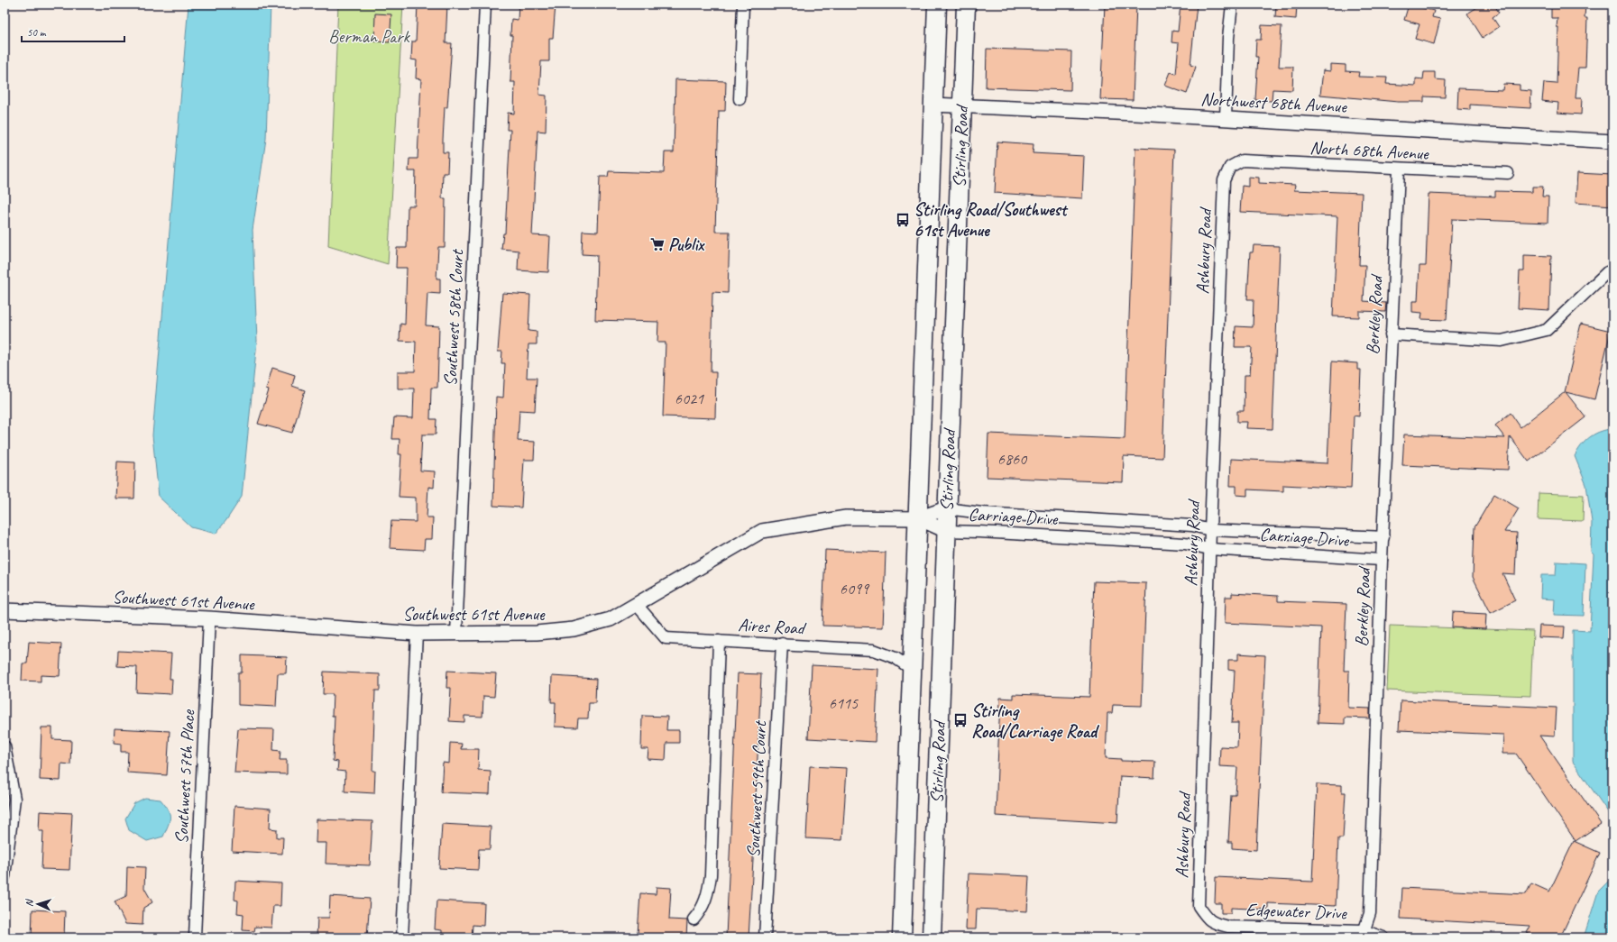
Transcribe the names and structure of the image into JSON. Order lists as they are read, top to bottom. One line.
{"streets":{"main road":["Stirling Road"],"street":["Northwest 68th Avenue","North 68th Avenue","Ashbury Road","Berkley Road","Southwest 58th Court","Carriage Drive","Southwest 61st Avenue","Aires Road","Southwest 57th Place","Southwest 59th Court","Edgewater Drive"]},"crossings":[["Northwest 68th Avenue","Stirling Road"],["Stirling Road","Carriage Drive"],["Stirling Road","Southwest 61st Avenue"],["Stirling Road","Aires Road"],["North 68th Avenue","Ashbury Road"],["North 68th Avenue","Berkley Road"],["Ashbury Road","Carriage Drive"],["Ashbury Road","Edgewater Drive"],["Berkley Road","Carriage Drive"],["Berkley Road","Edgewater Drive"],["Southwest 58th Court","Southwest 61st Avenue"],["Carriage Drive","Southwest 61st Avenue"],["Southwest 61st Avenue","Aires Road"],["Southwest 61st Avenue","Southwest 57th Place"],["Aires Road","Southwest 59th Court"]],"parks":["Berman Park"],"places":{"bus stop":["Stirling Road/Southwest 61st Avenue","Stirling Road/Carriage Road"],"supermarket":["Publix"]},"house_numbers":["6021","6860","6099","6115"],"scale_bar":"50 m","north":"left"}
